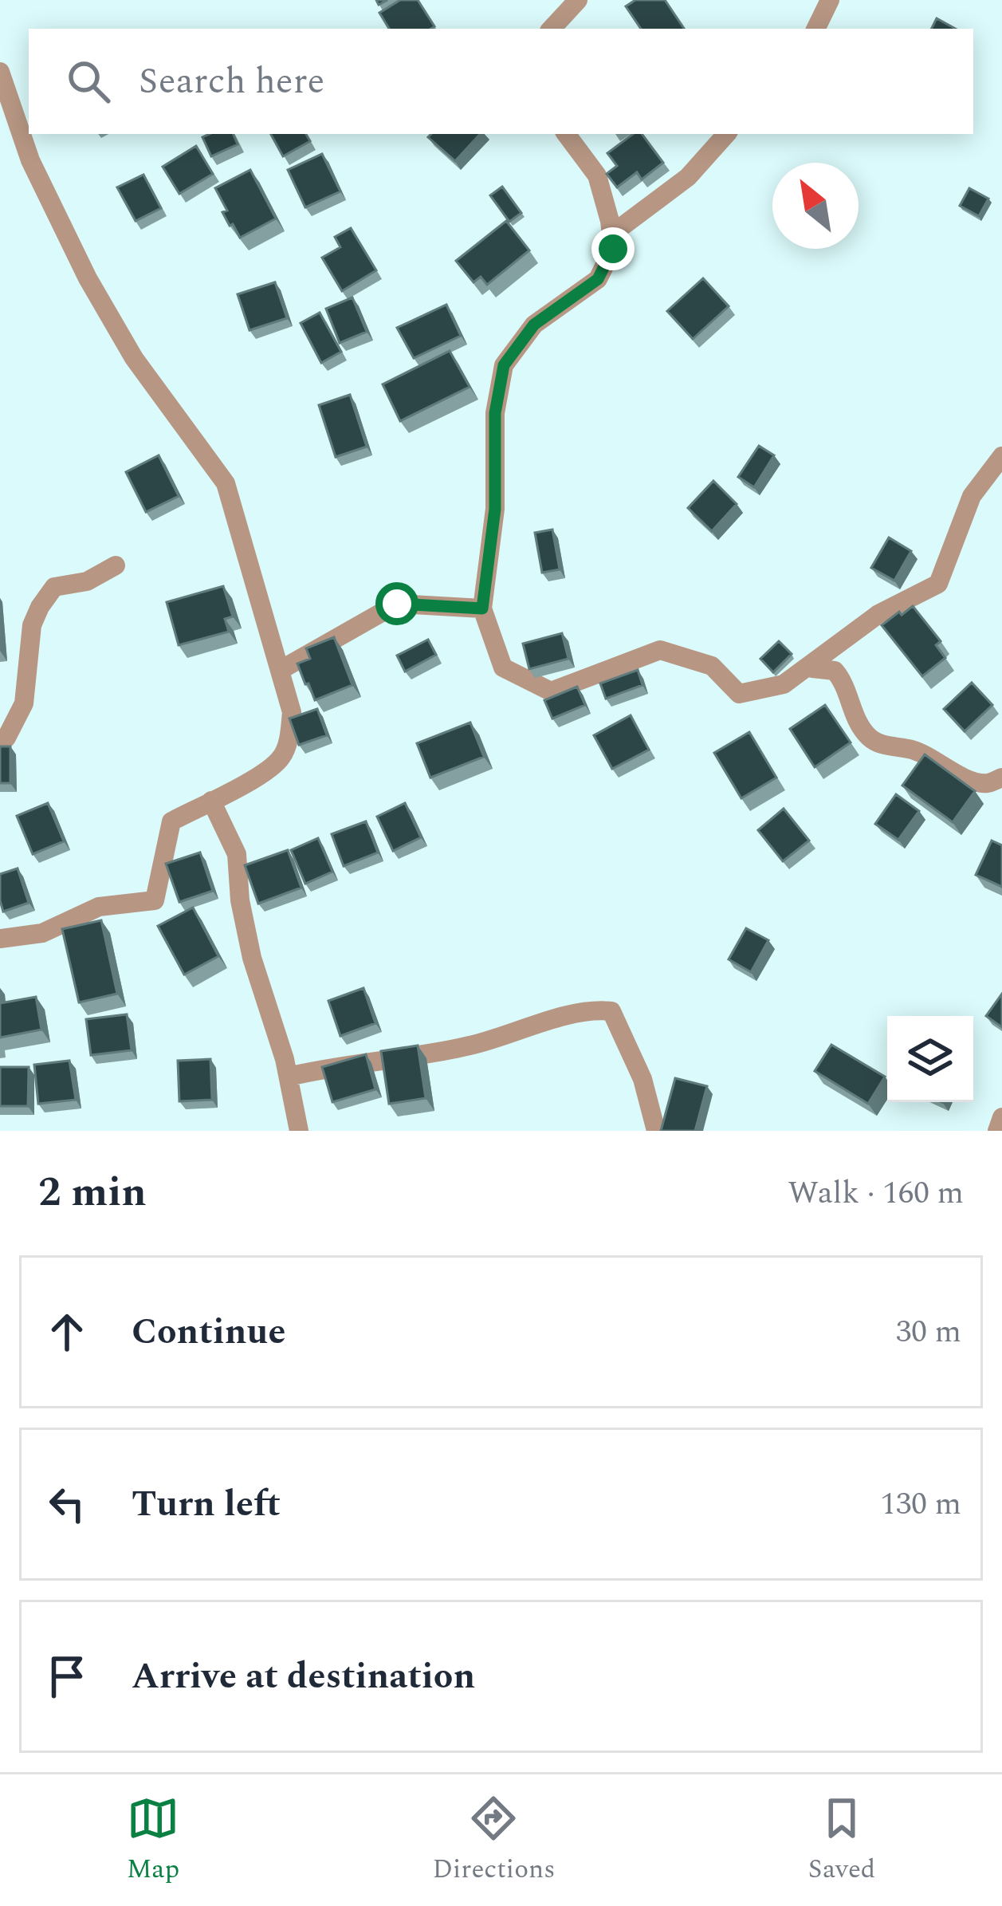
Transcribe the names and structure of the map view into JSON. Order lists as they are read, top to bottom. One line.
{"north":"top left","page":{"search":"Search here","heading":["2 min","Walk · 160 m"],"list":[["Continue","30 m"],["Turn left","130 m"],"Arrive at destination"],"nav":["Map","Directions","Saved"]}}
